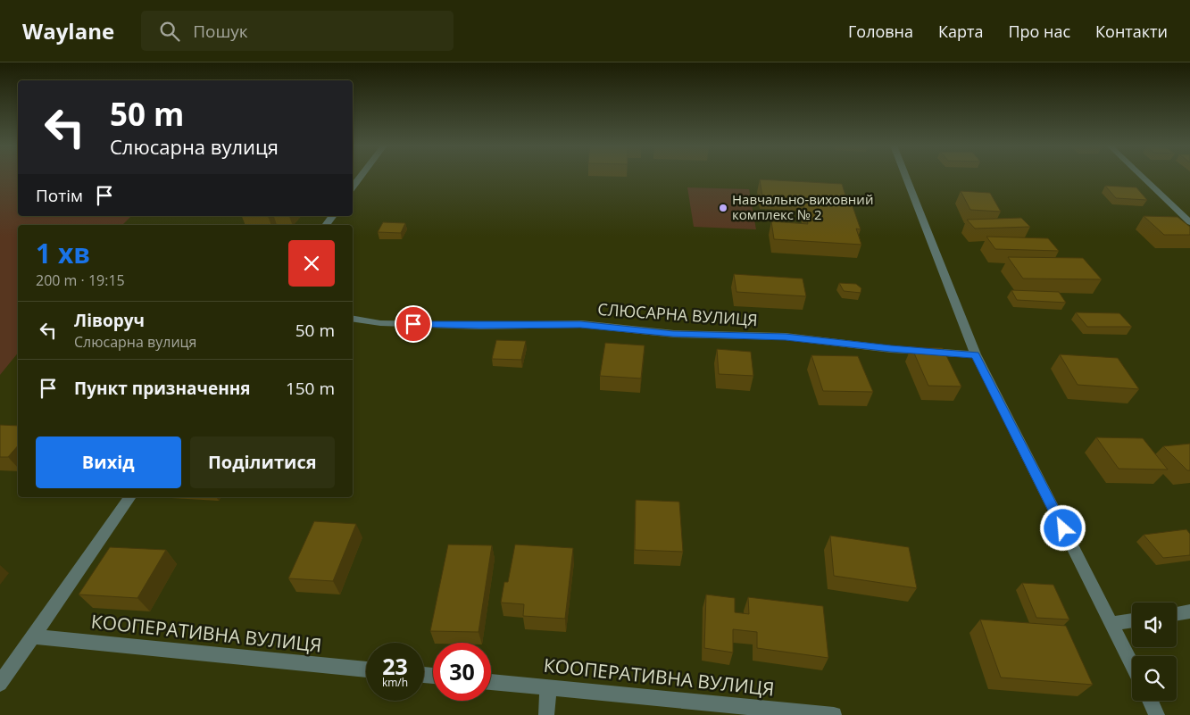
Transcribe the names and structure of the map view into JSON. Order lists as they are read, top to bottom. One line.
{"streets":{"street":["СЛЮСАРНА ВУЛИЦЯ","КООПЕРАТИВНА ВУЛИЦЯ"]},"places":["Навчально-виховний комплекс № 2"],"page":{"header":"Waylane","search":"Пошук","nav":["Головна","Карта","Про нас","Контакти"],"turn":["50 m","Слюсарна вулиця"],"then":"Потім","heading":["1 хв","200 m · 19:15"],"list":[{"name":"Ліворуч","note":"Слюсарна вулиця","value":"50 m"},{"name":"Пункт призначення","value":"150 m"}],"buttons":["Вихід","Поділитися"],"speed":"23 km/h","limit":"30"}}
